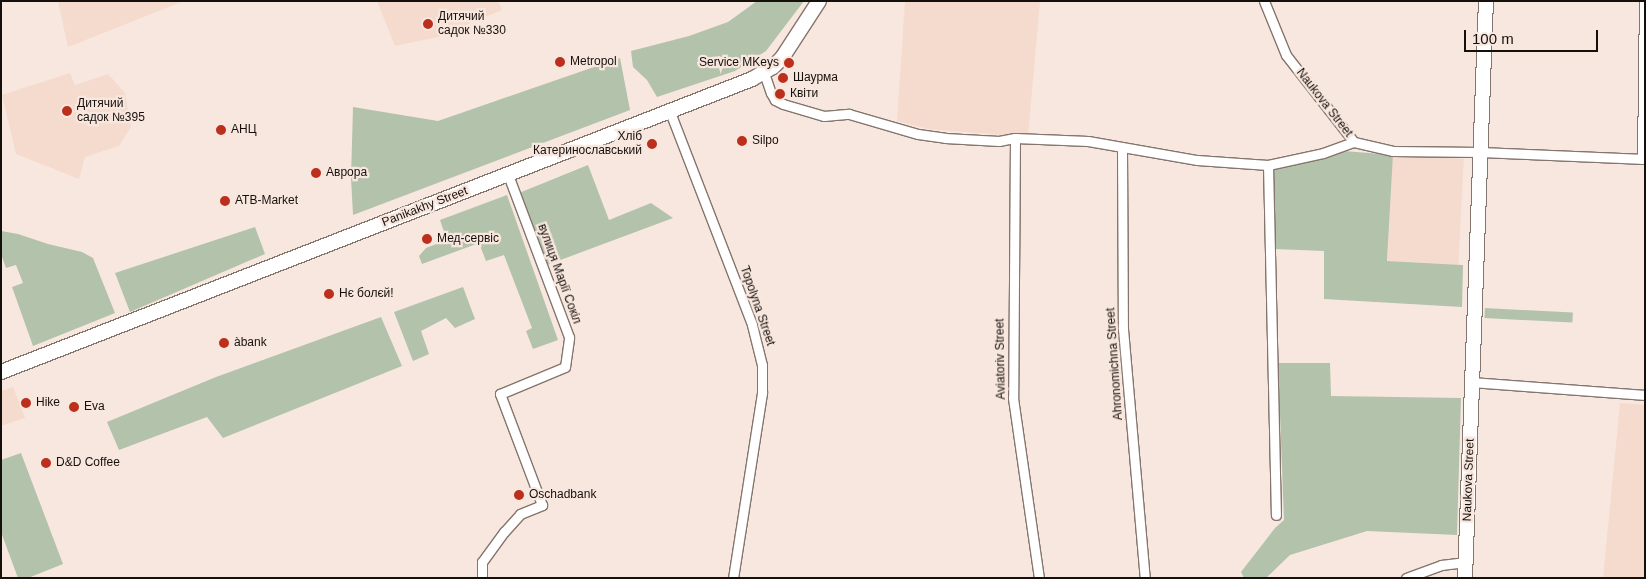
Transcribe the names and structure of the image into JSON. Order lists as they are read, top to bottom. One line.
{"streets":{"street":["Naukova Street","Panikakhy Street","вулиця Марії Сокіл","Topolyna Street","Aviatoriv Street","Ahronomichna Street"]},"crossings":[["Panikakhy Street","вулиця Марії Сокіл"],["Panikakhy Street","Topolyna Street"]],"places":["Дитячий садок №330","Metropol","Service MKeys","Шаурма","Квіти","Дитячий садок №395","АНЦ","Silpo","Хліб Катеринославський","Аврора","ATB-Market","Мед-сервіс","Нє болєй!","àbank","Hike","Eva","D&D Coffee","Oschadbank"],"scale_bar":"100 m"}
